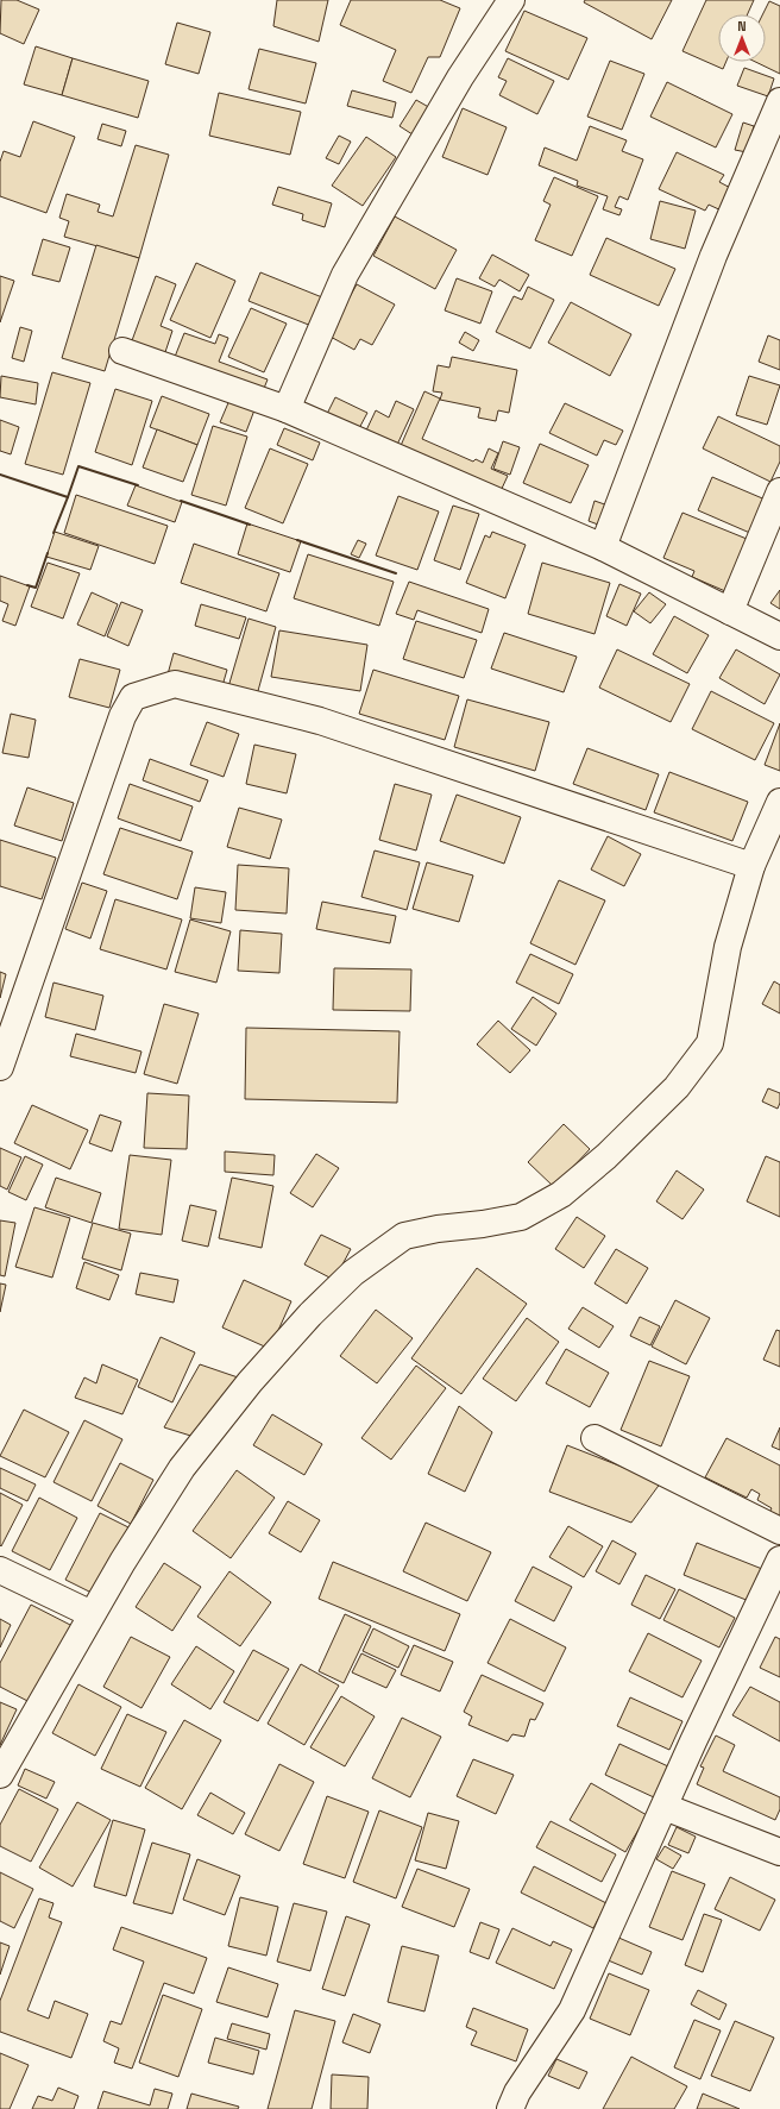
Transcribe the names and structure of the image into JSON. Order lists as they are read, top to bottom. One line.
{"north":"top"}
